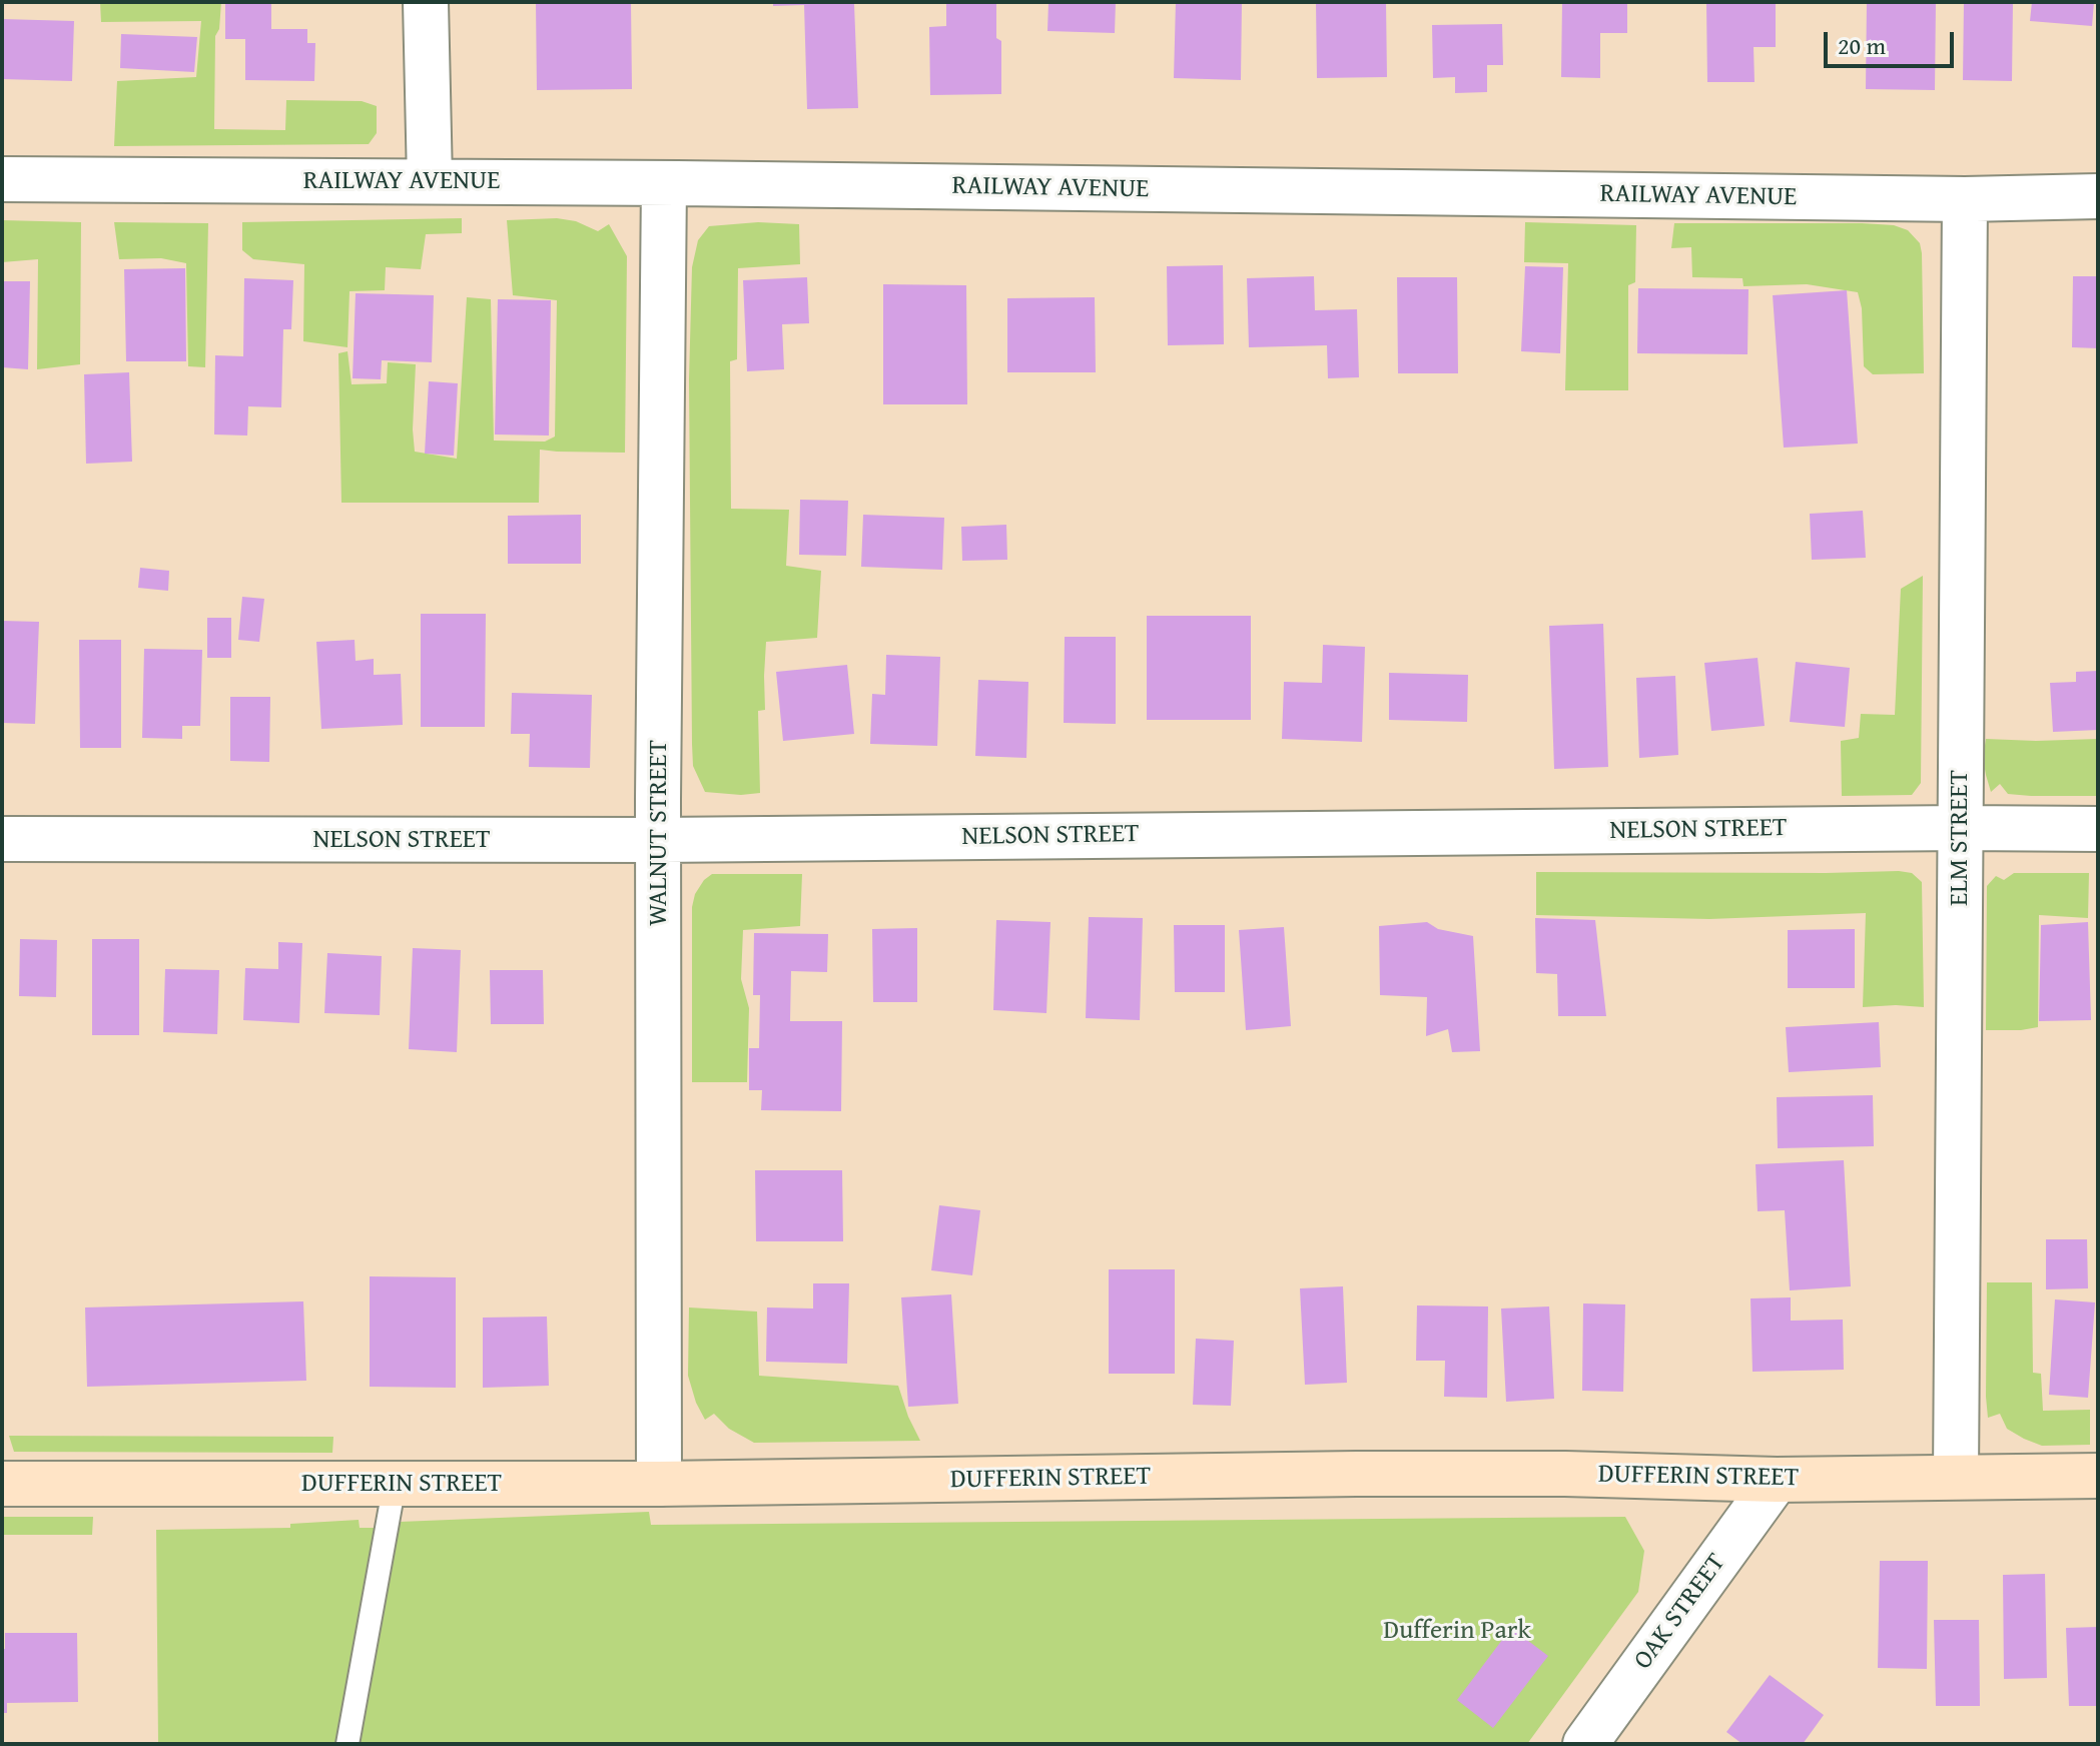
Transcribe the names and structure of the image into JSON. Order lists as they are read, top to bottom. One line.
{"streets":{"street":["RAILWAY AVENUE","NELSON STREET","WALNUT STREET","ELM STREET","DUFFERIN STREET","OAK STREET"]},"crossings":[["RAILWAY AVENUE","WALNUT STREET"],["RAILWAY AVENUE","ELM STREET"],["NELSON STREET","WALNUT STREET"],["NELSON STREET","ELM STREET"],["WALNUT STREET","DUFFERIN STREET"],["ELM STREET","DUFFERIN STREET"],["DUFFERIN STREET","OAK STREET"]],"parks":["Dufferin Park"],"scale_bar":"20 m"}
